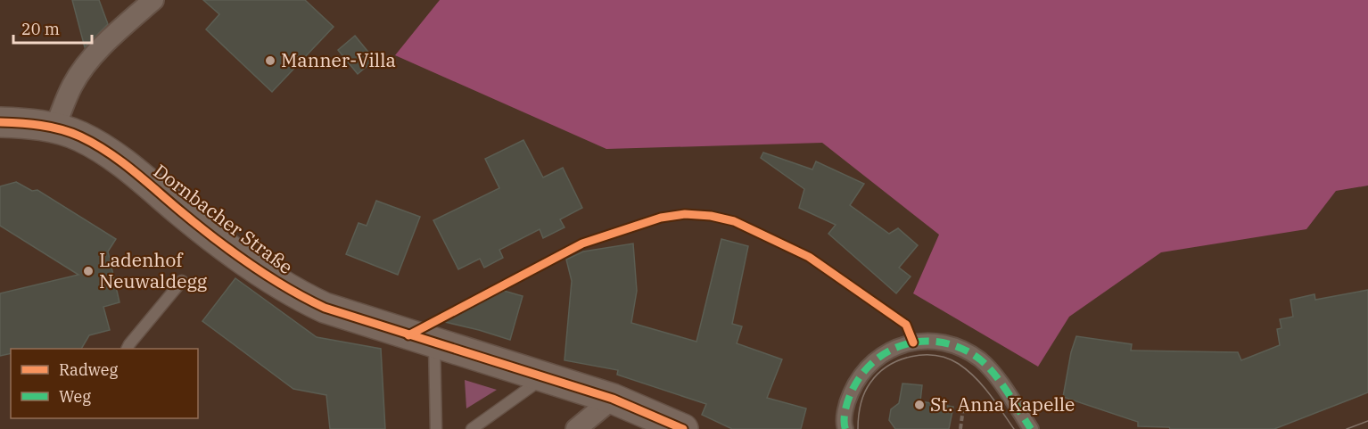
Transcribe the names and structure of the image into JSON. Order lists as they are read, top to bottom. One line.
{"streets":{"main road":["Dornbacher Straße"]},"places":["Manner-Villa","Ladenhof Neuwaldegg","St. Anna Kapelle"],"legend":["Radweg","Weg"],"scale_bar":"20 m"}
